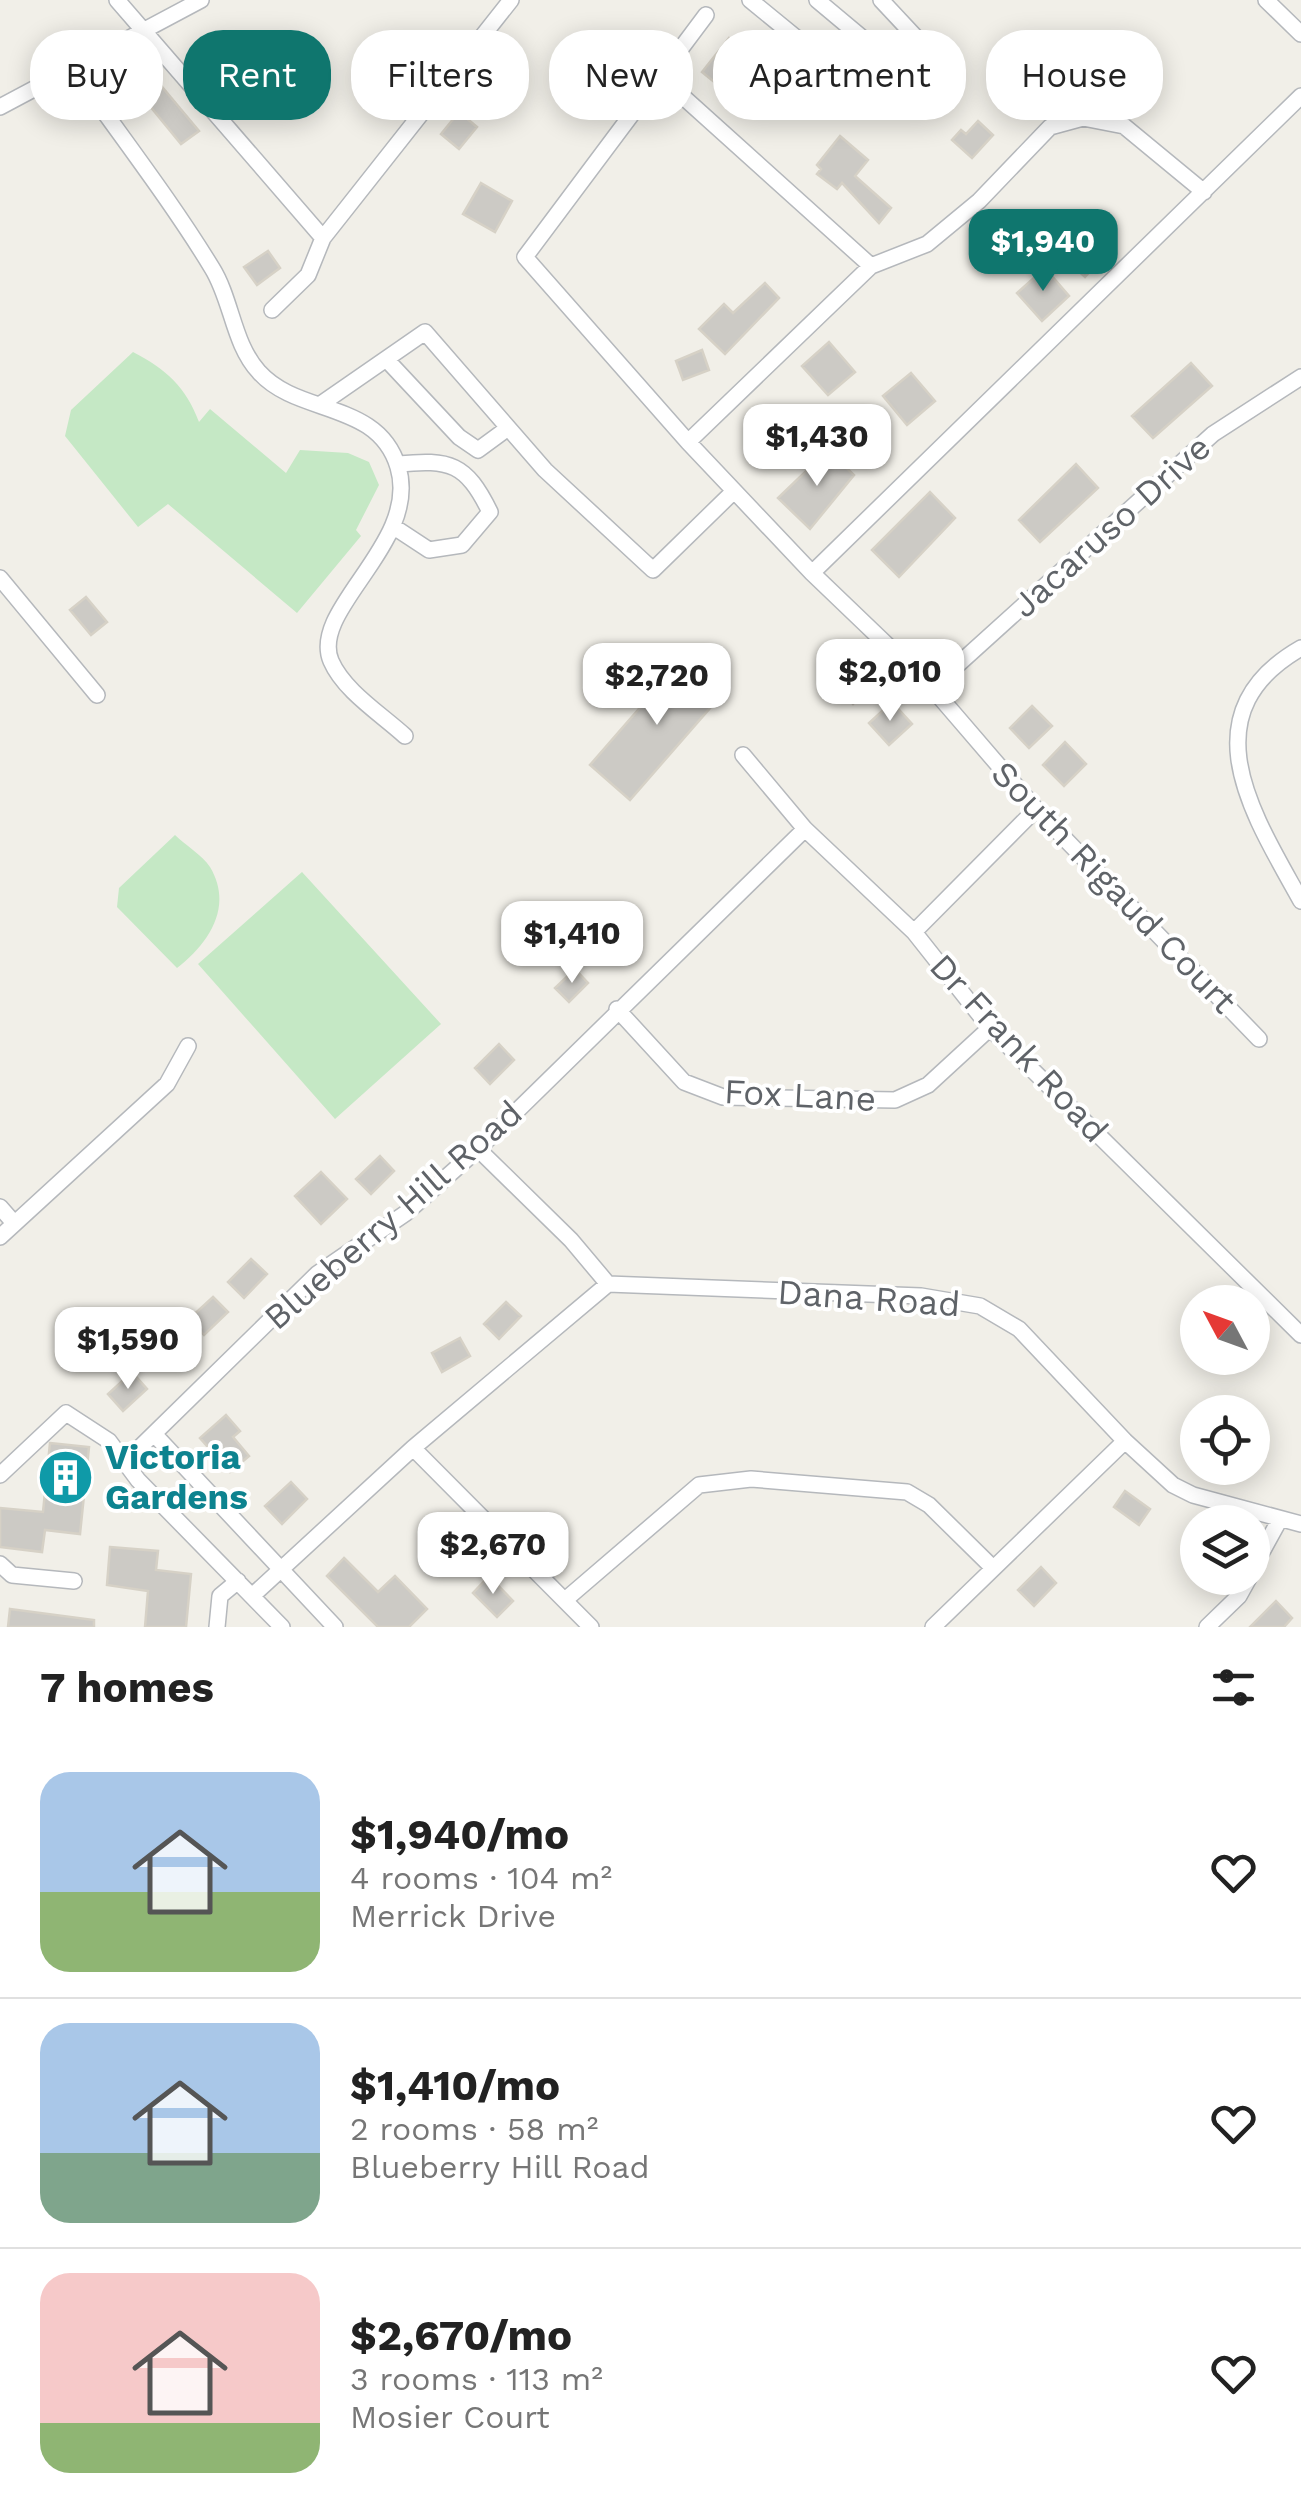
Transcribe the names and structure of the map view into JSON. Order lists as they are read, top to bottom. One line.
{"streets":{"street":["Jacaruso Drive","South Rigaud Court","Dr Frank Road","Fox Lane","Blueberry Hill Road","Dana Road"]},"crossings":[["Jacaruso Drive","South Rigaud Court"],["Dr Frank Road","Fox Lane"],["Dr Frank Road","Blueberry Hill Road"],["Fox Lane","Blueberry Hill Road"]],"places":{"building":["Victoria Gardens"]},"north":"top left","page":{"chip":["Buy","Rent","Filters","New","Apartment","House"],"price":["$1,940","$1,430","$2,010","$2,720","$1,410","$1,590","$2,670"],"heading":"7 homes","list":[{"name":"$1,940/mo","note":"4 rooms · 104 m² · Merrick Drive"},{"name":"$1,410/mo","note":"2 rooms · 58 m² · Blueberry Hill Road"},{"name":"$2,670/mo","note":"3 rooms · 113 m² · Mosier Court"}]}}
